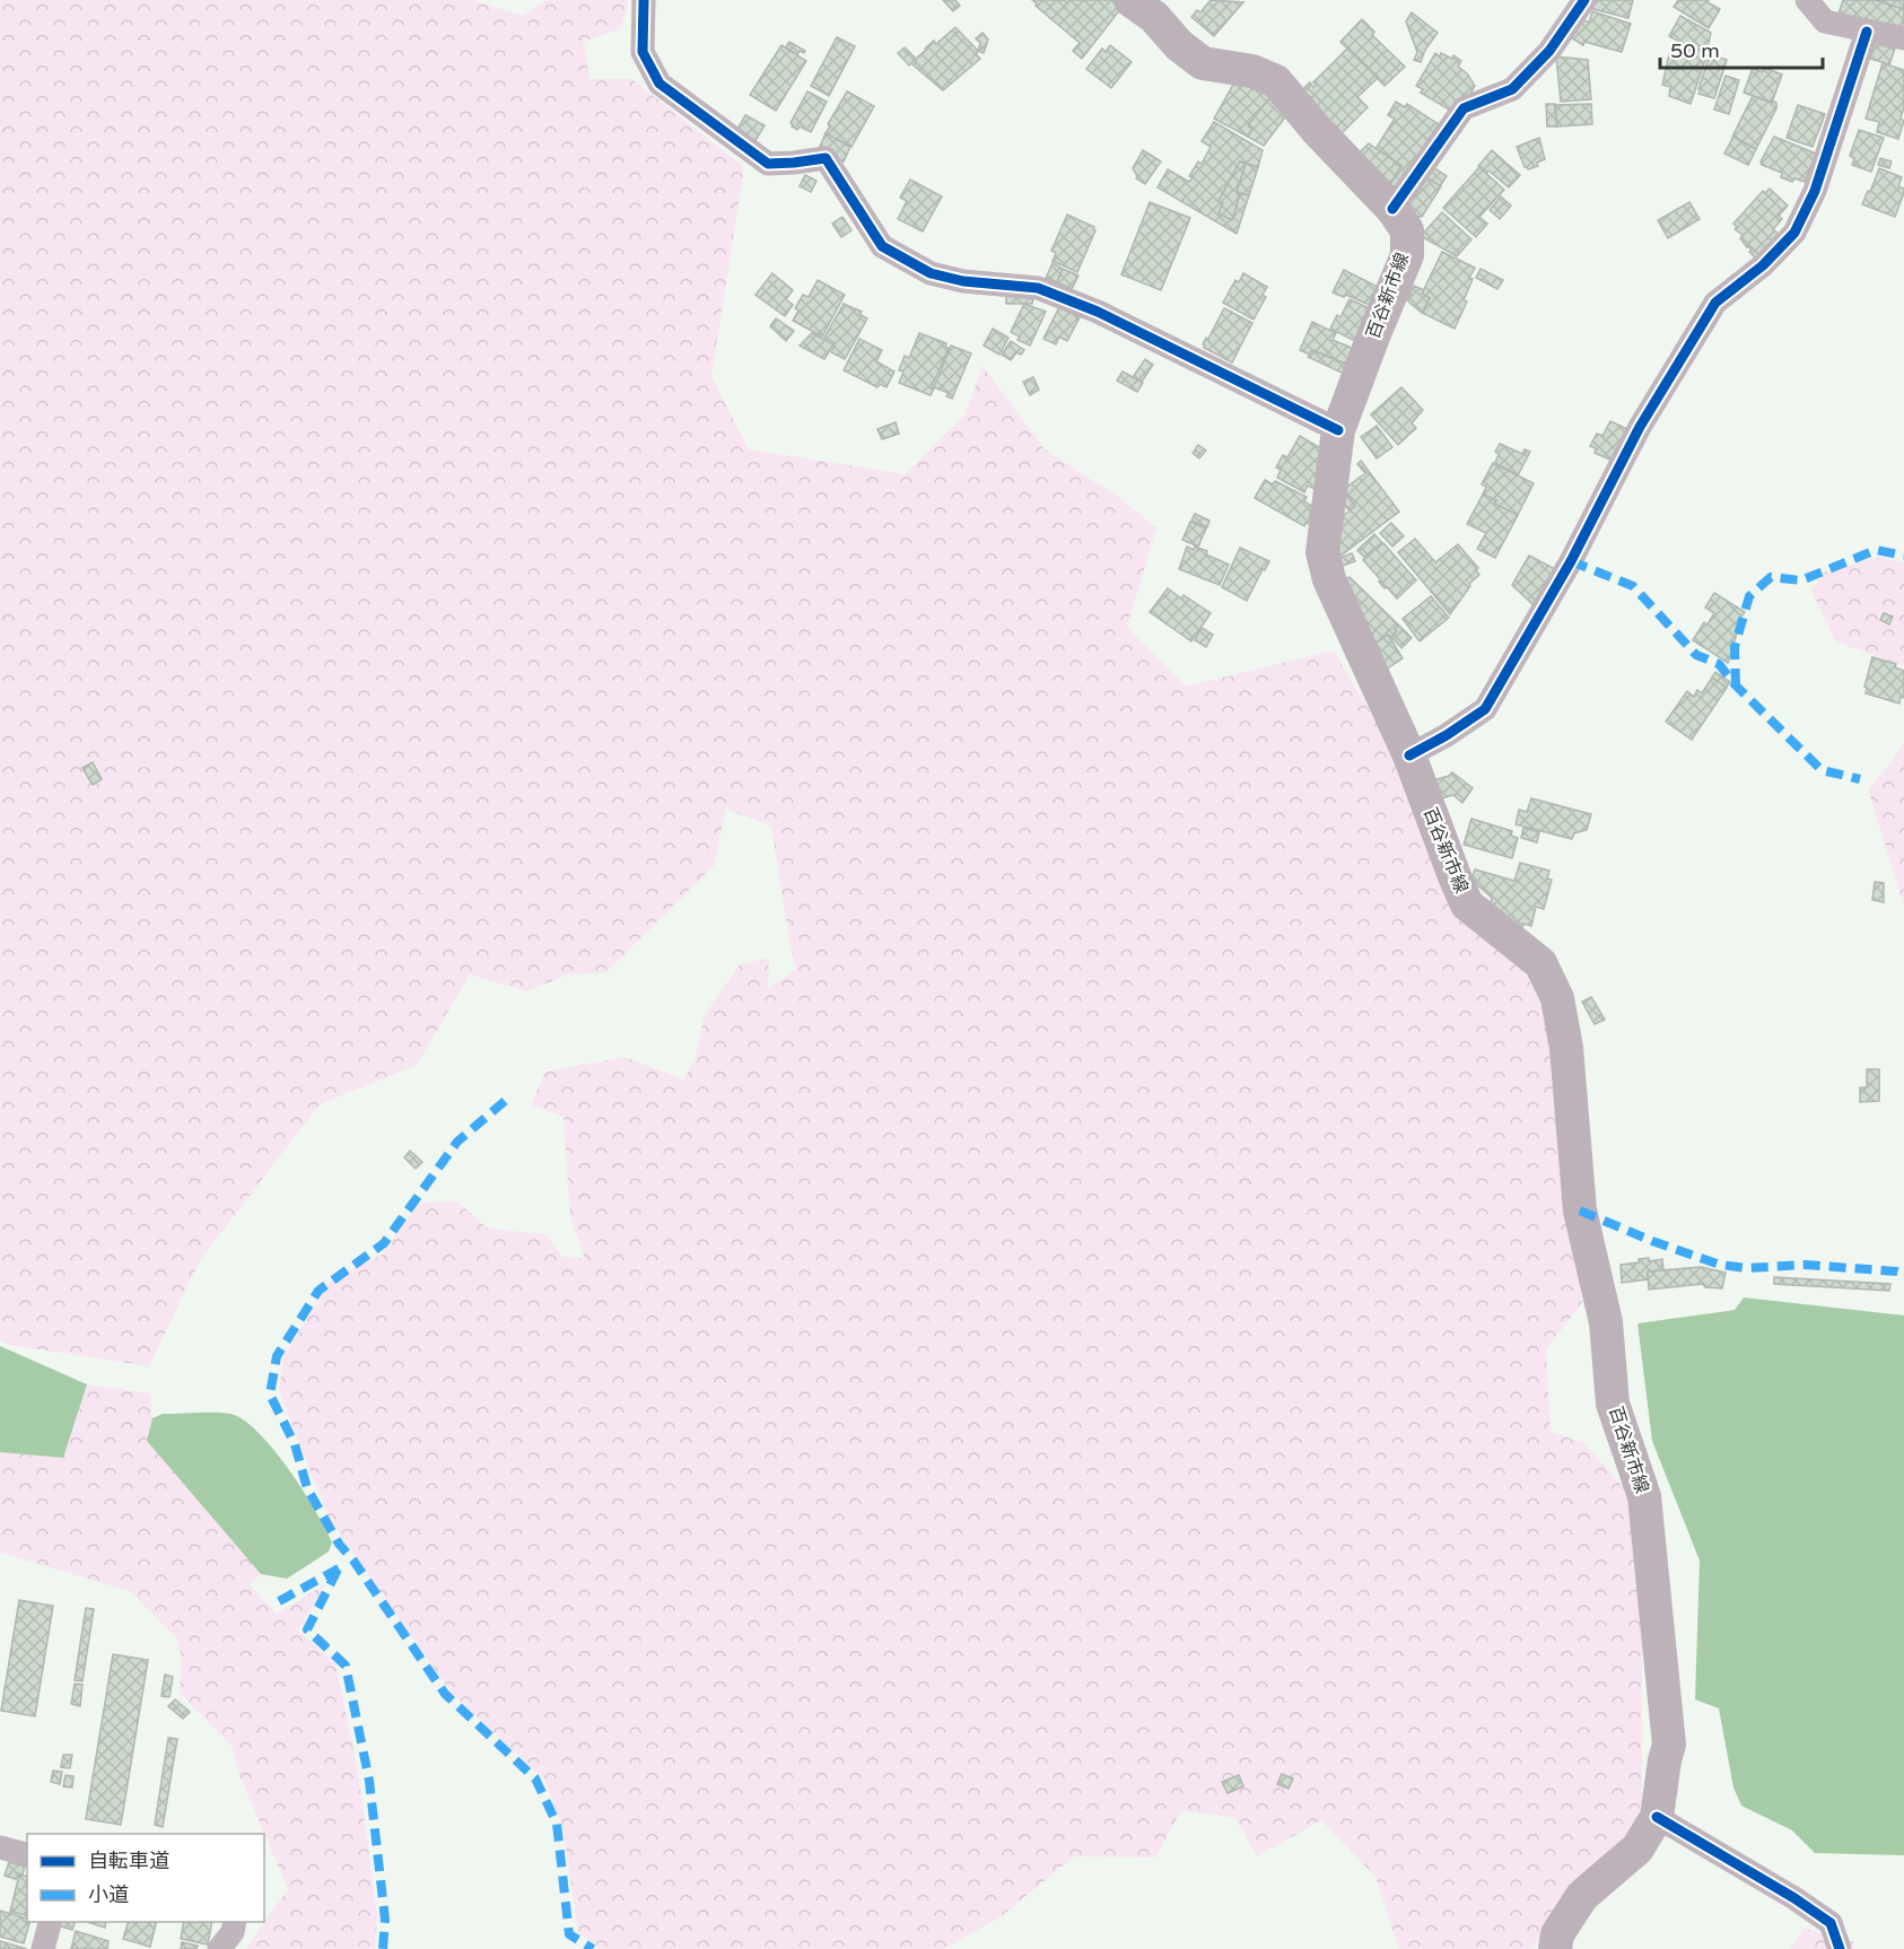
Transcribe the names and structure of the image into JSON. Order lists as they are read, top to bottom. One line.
{"streets":{"main road":["百谷新市線"]},"legend":["自転車道","小道"],"scale_bar":"50 m"}
